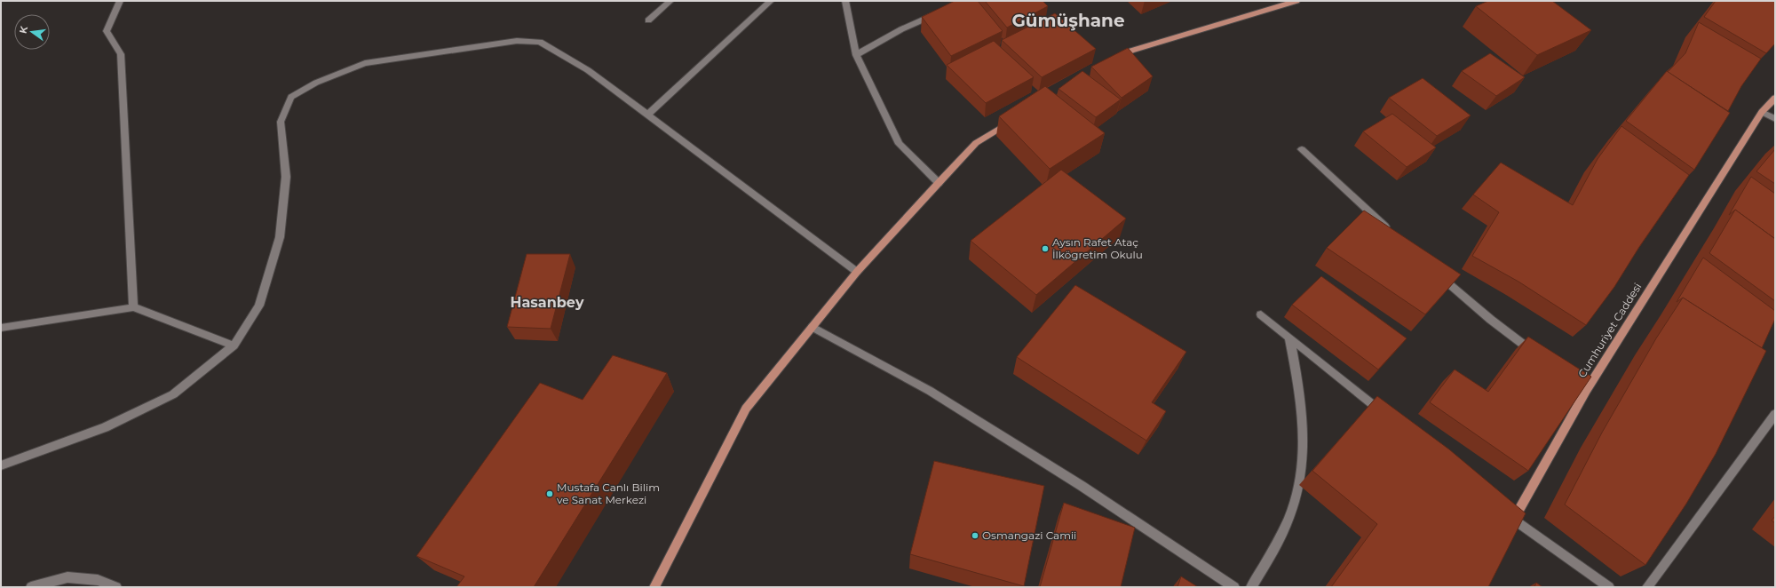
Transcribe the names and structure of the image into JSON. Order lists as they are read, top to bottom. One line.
{"streets":{"main road":["Cumhuriyet Caddesi"]},"districts":["Gümüşhane","Hasanbey"],"places":["Aysın Rafet Ataç İlkögretim Okulu","Mustafa Canlı Bilim ve Sanat Merkezi","Osmangazi Camii"],"north":"left"}
